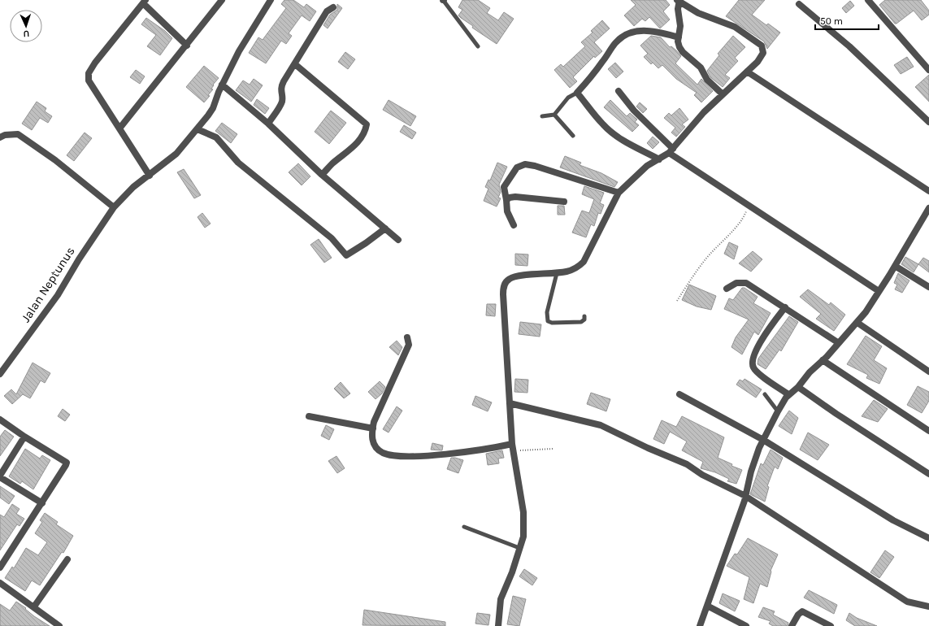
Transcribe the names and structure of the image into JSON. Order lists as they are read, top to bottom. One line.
{"streets":{"street":["Jalan Neptunus"]},"scale_bar":"50 m","north":"bottom"}
